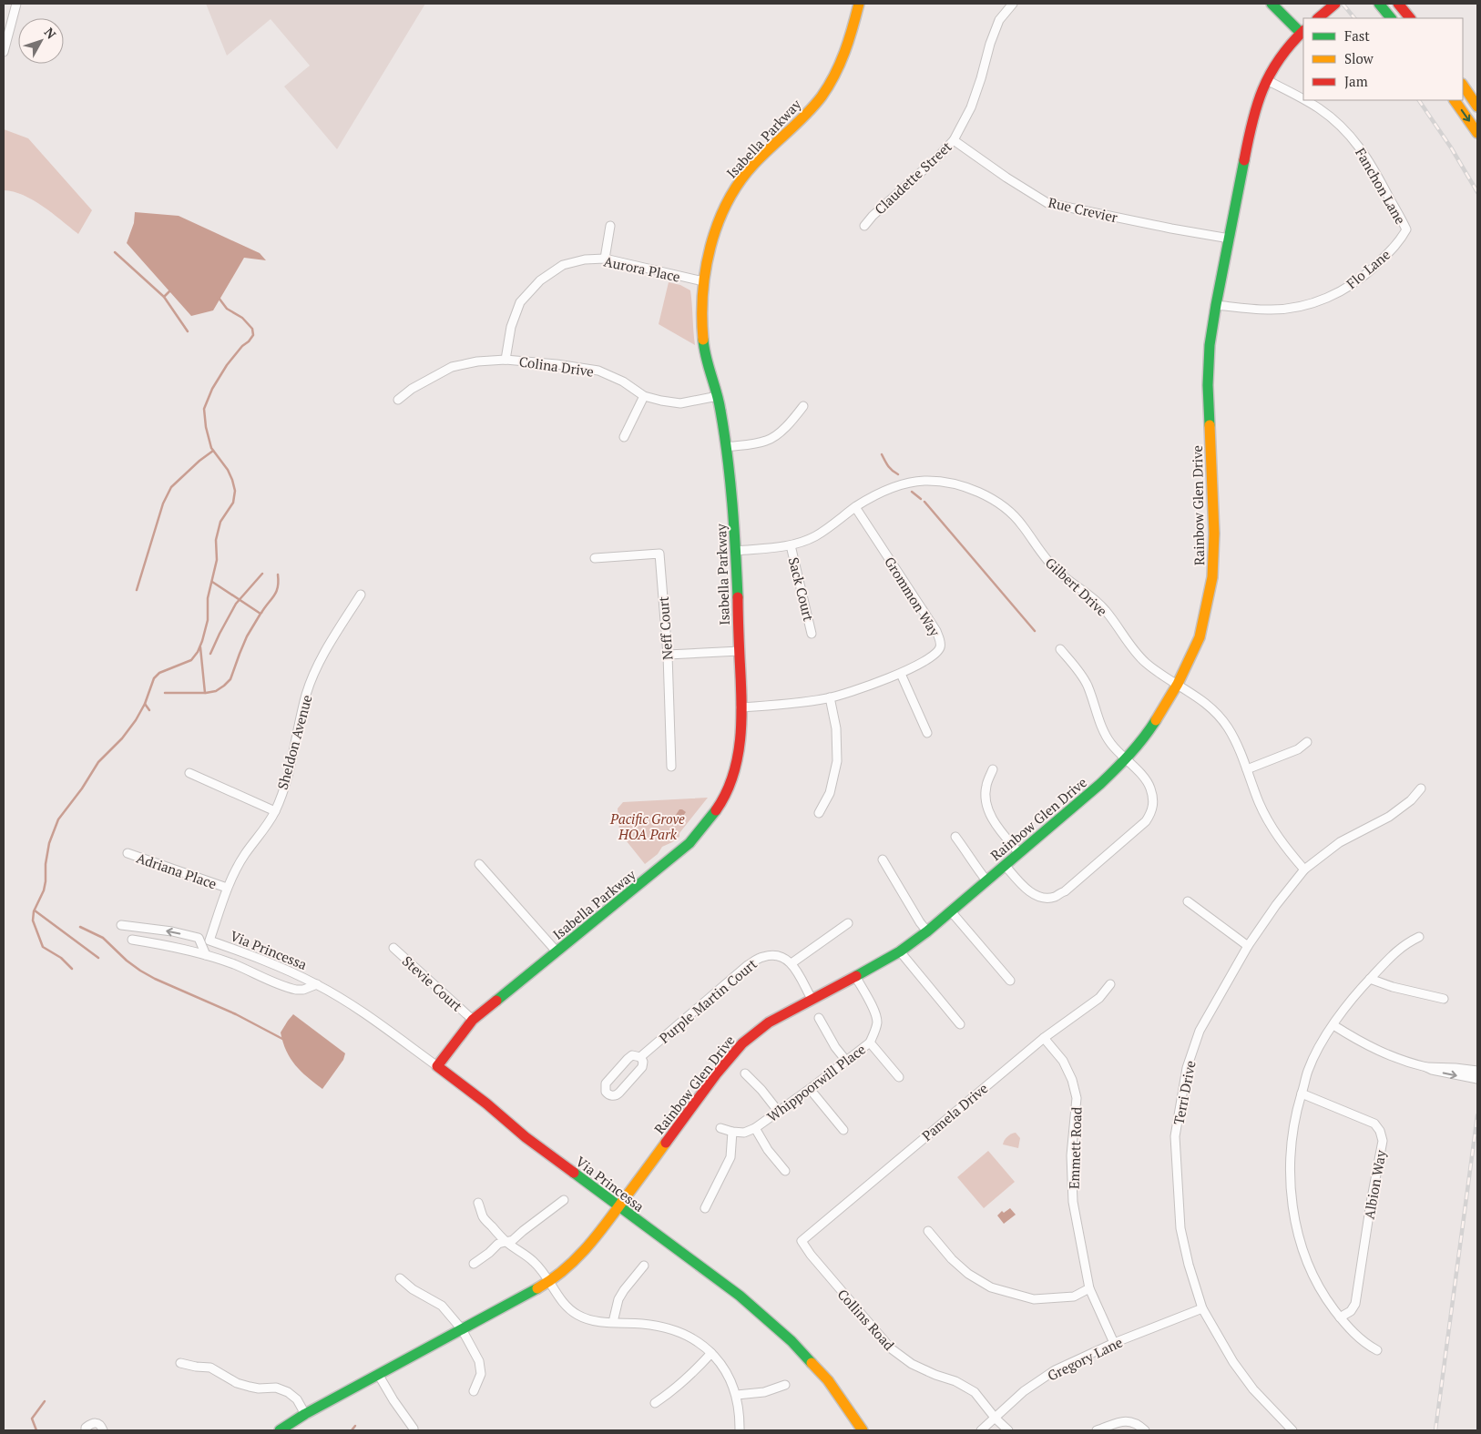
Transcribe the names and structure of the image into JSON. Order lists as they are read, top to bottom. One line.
{"streets":{"street":["Isabella Parkway","Claudette Street","Fanchon Lane","Rue Crevier","Aurora Place","Flo Lane","Colina Drive","Rainbow Glen Drive","Gilbert Drive","Sack Court","Grommon Way","Neff Court","Sheldon Avenue","Adriana Place","Via Princessa","Stevie Court","Purple Martin Court","Whippoorwill Place","Terri Drive","Pamela Drive","Emmett Road","Albion Way","Collins Road","Gregory Lane"]},"crossings":[["Isabella Parkway","Aurora Place"],["Isabella Parkway","Colina Drive"],["Isabella Parkway","Gilbert Drive"],["Isabella Parkway","Grommon Way"],["Isabella Parkway","Via Princessa"],["Isabella Parkway","Stevie Court"],["Claudette Street","Rue Crevier"],["Fanchon Lane","Flo Lane"],["Fanchon Lane","Rainbow Glen Drive"],["Rue Crevier","Rainbow Glen Drive"],["Aurora Place","Colina Drive"],["Flo Lane","Rainbow Glen Drive"],["Rainbow Glen Drive","Gilbert Drive"],["Rainbow Glen Drive","Via Princessa"],["Rainbow Glen Drive","Whippoorwill Place"],["Gilbert Drive","Sack Court"],["Gilbert Drive","Grommon Way"],["Gilbert Drive","Terri Drive"],["Sheldon Avenue","Adriana Place"],["Sheldon Avenue","Via Princessa"],["Terri Drive","Gregory Lane"],["Pamela Drive","Emmett Road"],["Pamela Drive","Collins Road"],["Emmett Road","Gregory Lane"],["Collins Road","Gregory Lane"]],"parks":["Pacific Grove HOA Park"],"legend":["Fast","Slow","Jam"],"north":"top right"}
